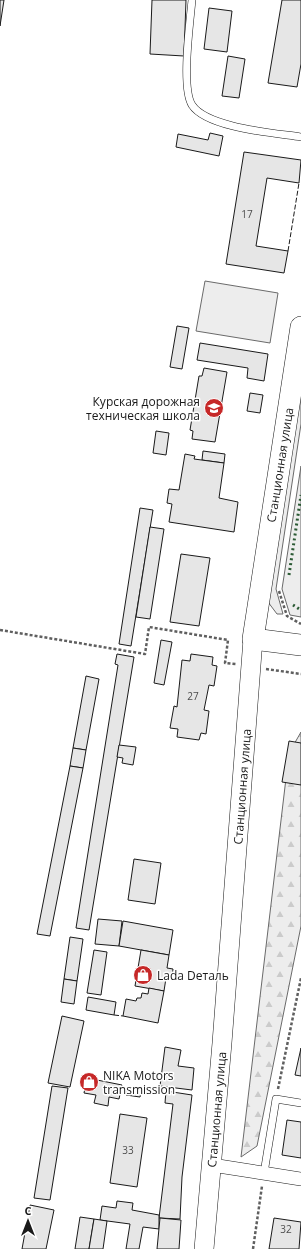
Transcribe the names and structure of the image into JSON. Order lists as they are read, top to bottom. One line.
{"streets":{"main road":["Станционная улица"]},"places":{"school or university":["Курская дорожная техническая школа"],"shop":["Lada Dеталь","NIKA Motors transmission"]},"house_numbers":["17","27","33","32"],"north":"top"}
